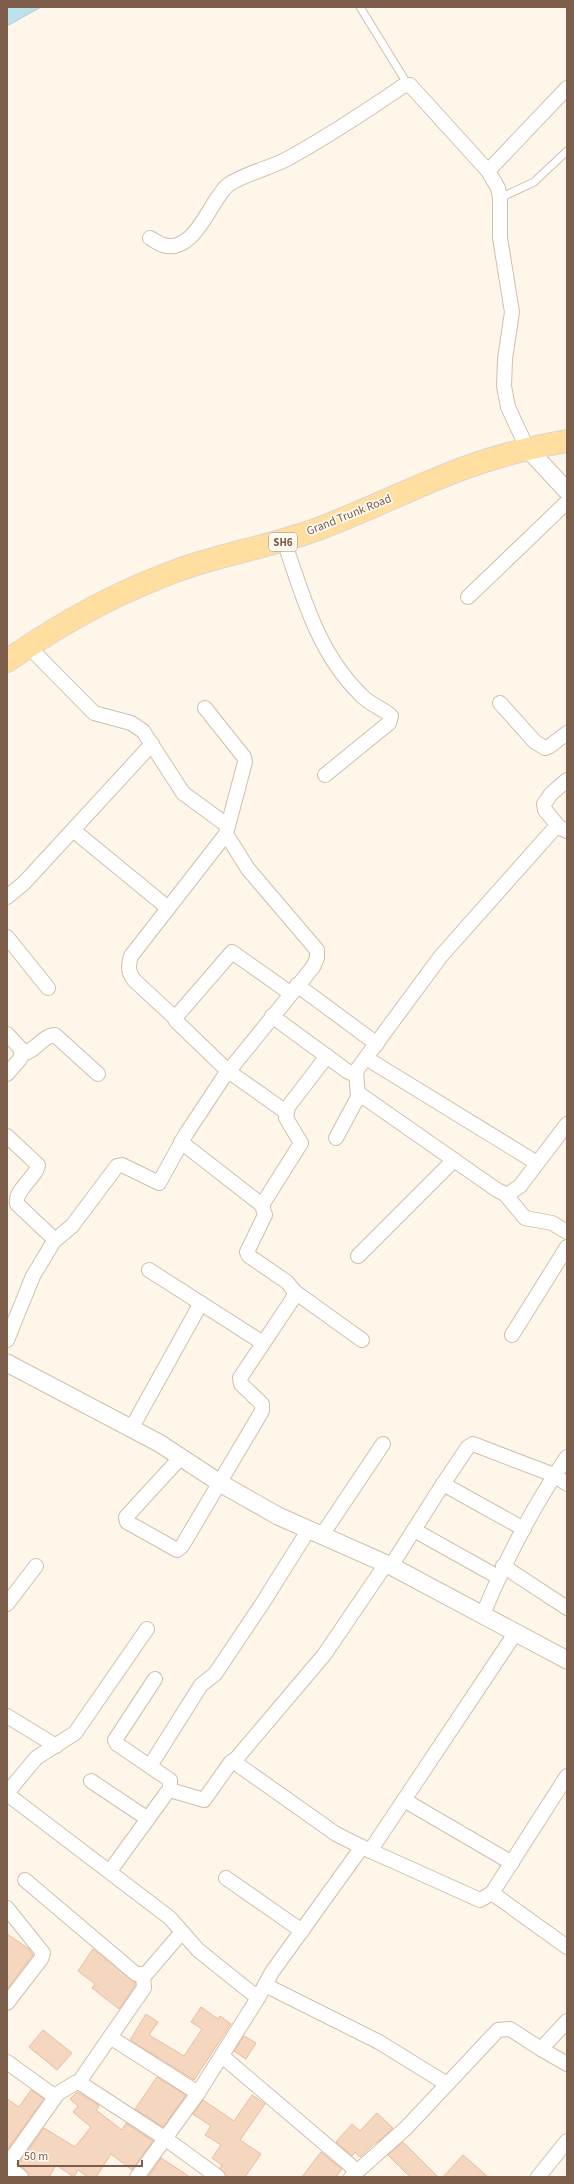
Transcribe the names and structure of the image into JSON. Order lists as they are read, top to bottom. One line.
{"streets":{"main road":["Grand Trunk Road","SH6"]},"scale_bar":"50 m"}
